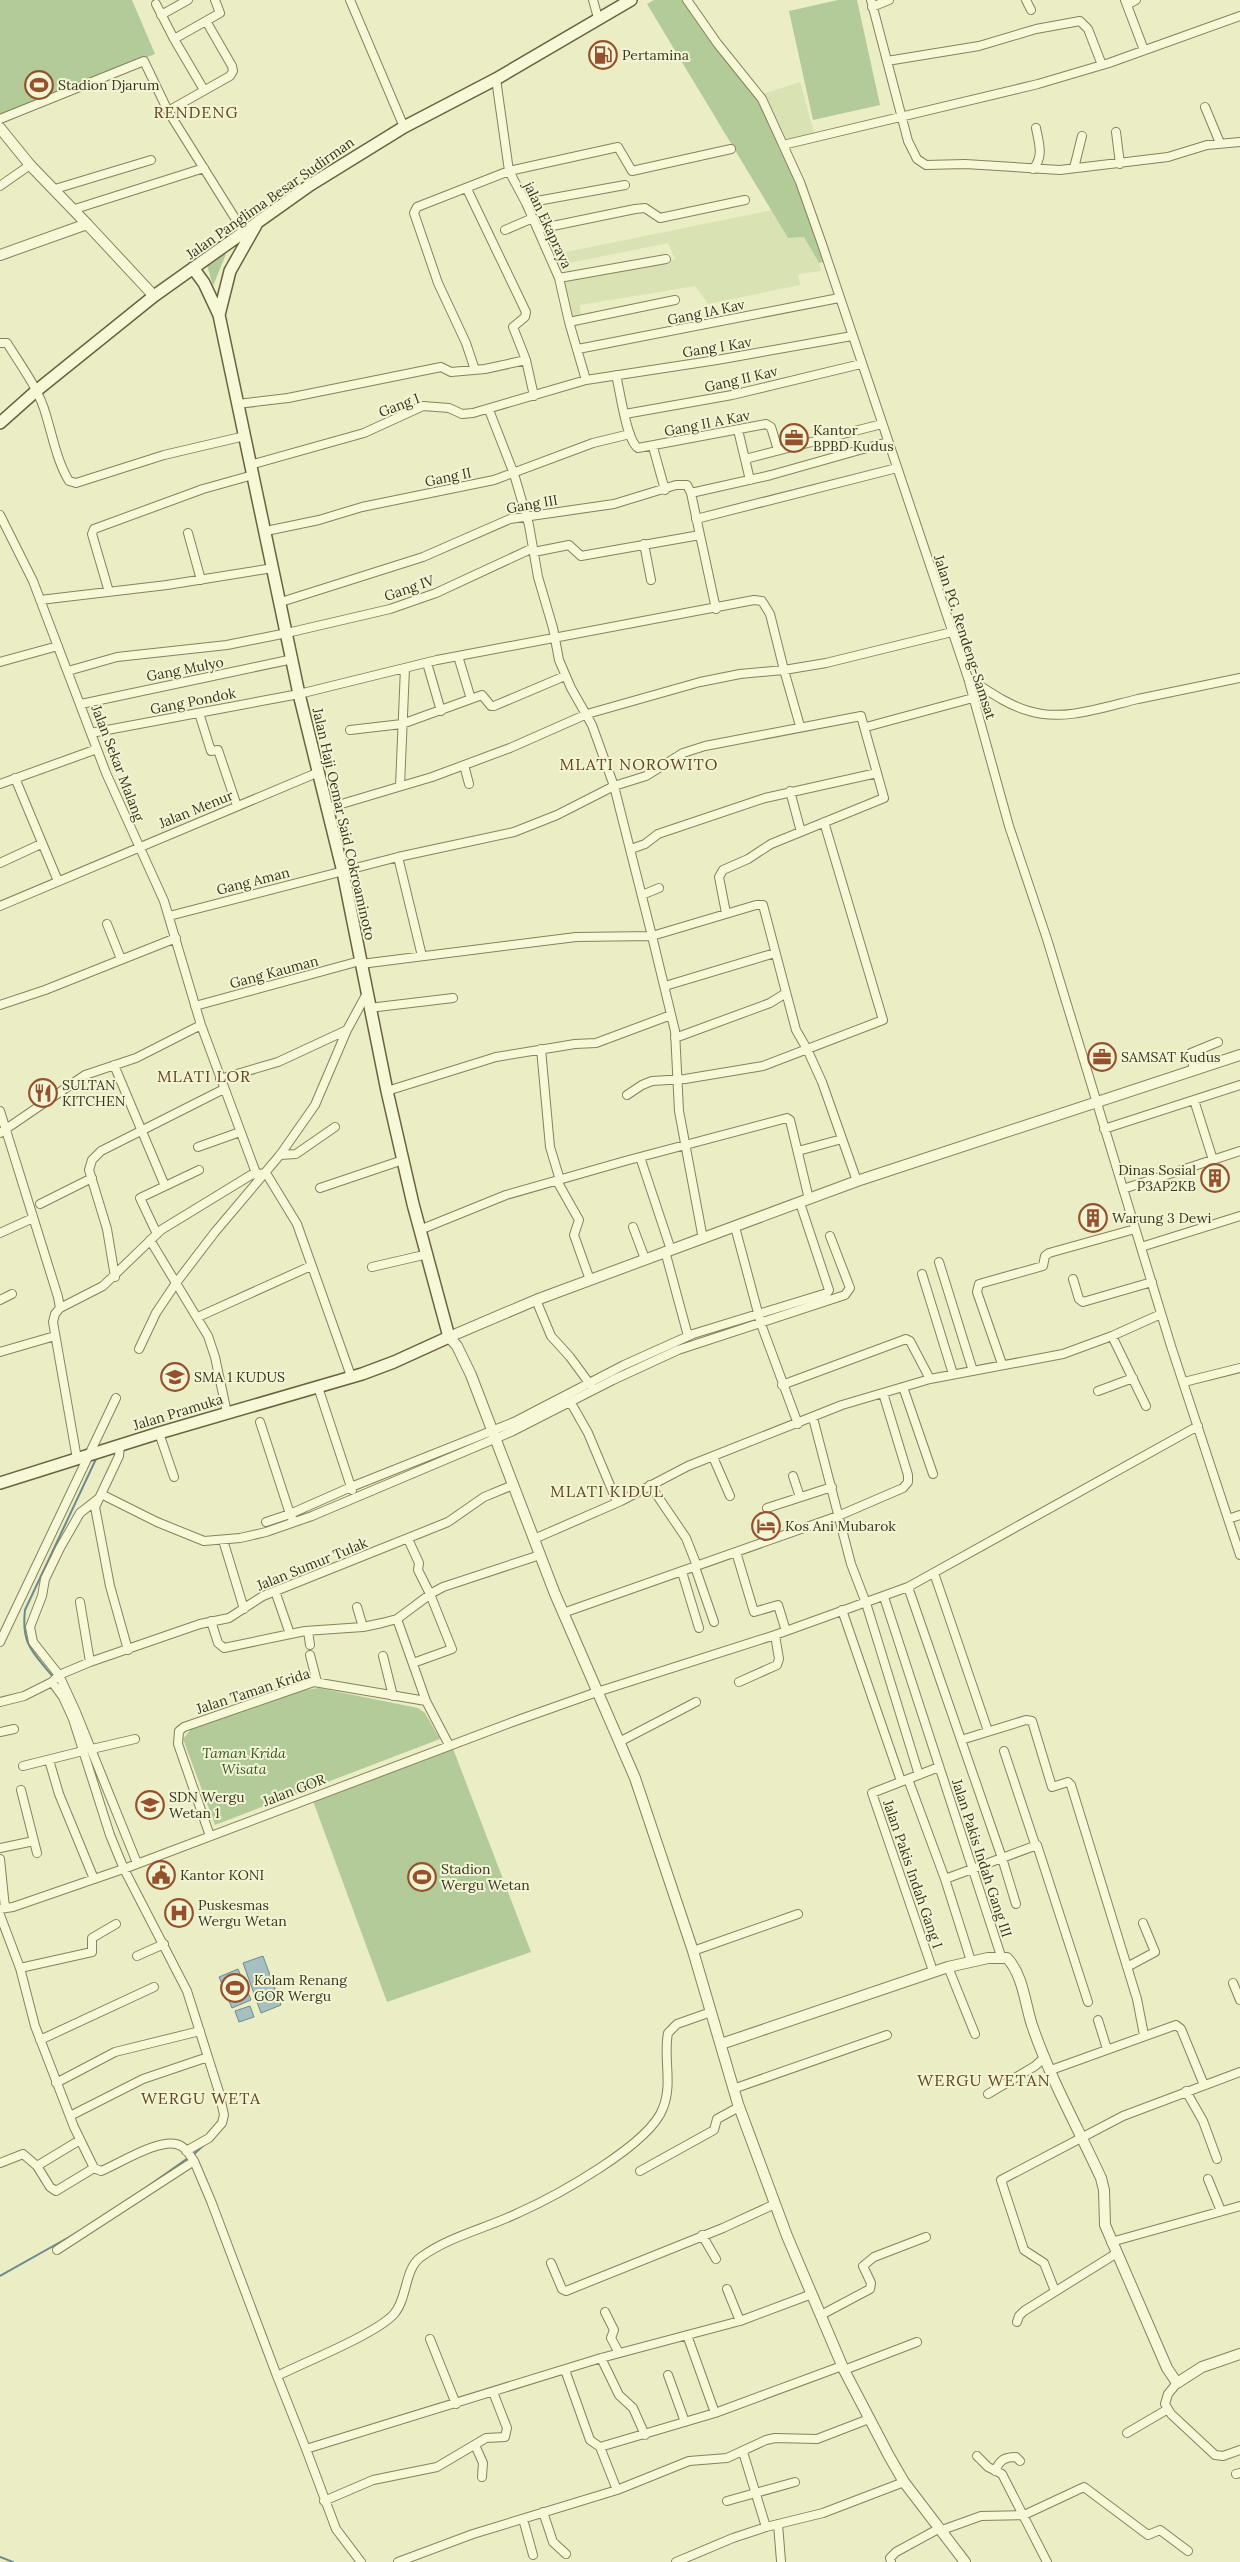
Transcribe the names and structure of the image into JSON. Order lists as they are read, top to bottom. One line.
{"streets":{"main road":["Jalan Panglima Besar Sudirman","Jalan Haji Oemar Said Cokroaminoto","Jalan Pramuka"],"street":["jalan Ekapraya","Gang IA Kav","Gang I Kav","Gang II Kav","Gang I","Gang II A Kav","Gang II","Gang III","Gang IV","Jalan PG. Rendeng-Samsat","Gang Mulyo","Gang Pondok","Jalan Sekar Malang","Jalan Menur","Gang Aman","Gang Kauman","Jalan Sumur Tulak","Jalan Taman Krida","Jalan GOR","Jalan Pakis Indah Gang III","Jalan Pakis Indah Gang I"]},"crossings":[["Jalan Panglima Besar Sudirman","jalan Ekapraya"],["Jalan Panglima Besar Sudirman","Jalan Haji Oemar Said Cokroaminoto"],["jalan Ekapraya","Gang IA Kav"],["jalan Ekapraya","Gang I Kav"],["jalan Ekapraya","Gang I"],["Gang IA Kav","Jalan PG. Rendeng-Samsat"],["Gang I Kav","Gang I"],["Gang I Kav","Jalan PG. Rendeng-Samsat"],["Gang II Kav","Jalan PG. Rendeng-Samsat"],["Gang I","Jalan Haji Oemar Said Cokroaminoto"],["Gang II","Jalan Haji Oemar Said Cokroaminoto"],["Gang III","Jalan Haji Oemar Said Cokroaminoto"],["Gang IV","Jalan Sekar Malang"],["Gang IV","Jalan Haji Oemar Said Cokroaminoto"],["Jalan PG. Rendeng-Samsat","Jalan GOR"],["Gang Mulyo","Jalan Sekar Malang"],["Gang Mulyo","Jalan Haji Oemar Said Cokroaminoto"],["Gang Pondok","Jalan Sekar Malang"],["Gang Pondok","Jalan Haji Oemar Said Cokroaminoto"],["Jalan Sekar Malang","Jalan Menur"],["Jalan Sekar Malang","Gang Aman"],["Jalan Sekar Malang","Gang Kauman"],["Jalan Menur","Jalan Haji Oemar Said Cokroaminoto"],["Jalan Haji Oemar Said Cokroaminoto","Gang Aman"],["Jalan Haji Oemar Said Cokroaminoto","Gang Kauman"],["Jalan Haji Oemar Said Cokroaminoto","Jalan Pramuka"],["Jalan Taman Krida","Jalan GOR"],["Jalan GOR","Jalan Pakis Indah Gang III"]],"districts":["RENDENG","MLATI NOROWITO","MLATI LOR","MLATI KIDUL","WERGU WETAN","WERGU WETA"],"parks":["Taman Krida Wisata"],"places":{"fuel station":["Pertamina"],"sports":["Stadion Djarum","Stadion Wergu Wetan","Kolam Renang GOR Wergu"],"office":["Kantor BPBD Kudus","SAMSAT Kudus"],"restaurant":["SULTAN KITCHEN"],"building":["Dinas Sosial P3AP2KB","Warung 3 Dewi"],"school or university":["SMA 1 KUDUS","SDN Wergu Wetan 1"],"hotel":["Kos Ani Mubarok"],"public building":["Kantor KONI"],"hospital":["Puskesmas Wergu Wetan"]}}
